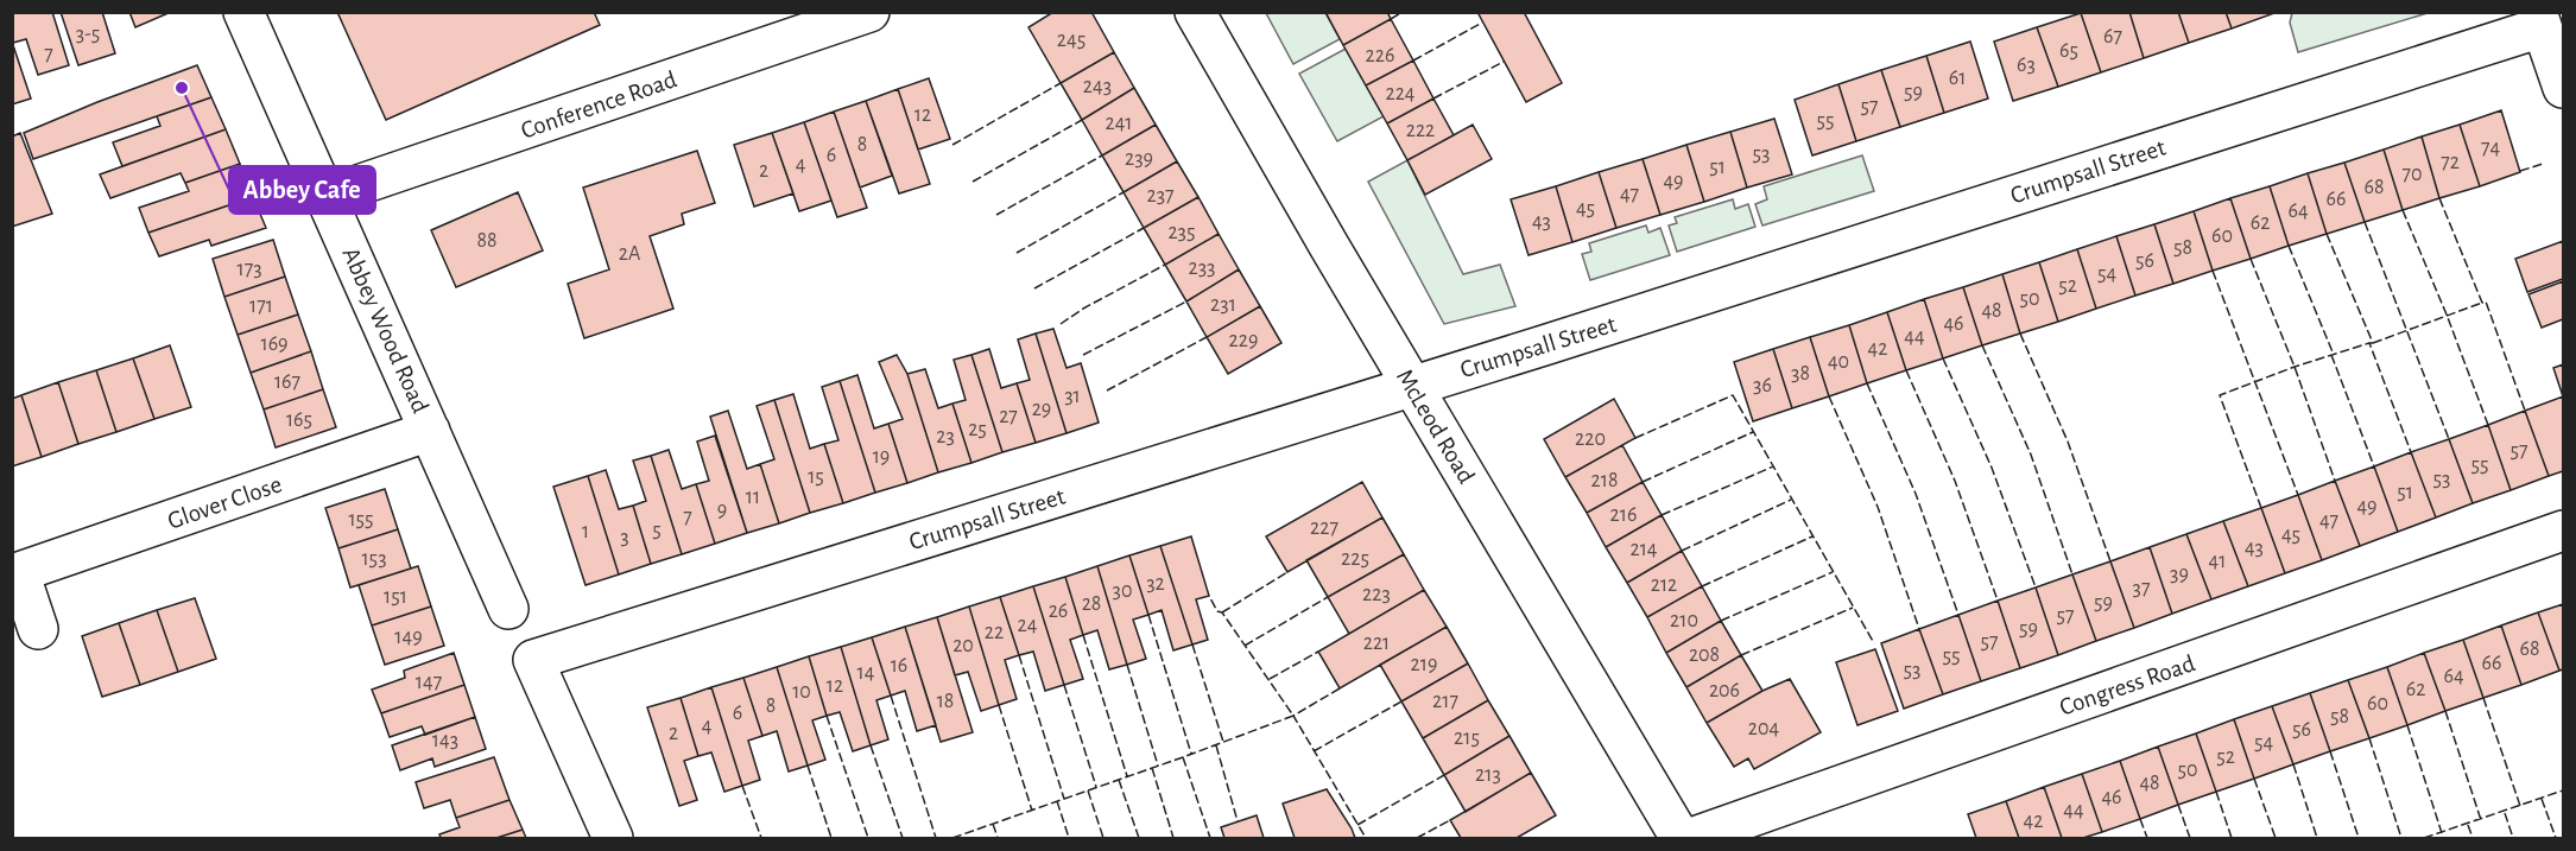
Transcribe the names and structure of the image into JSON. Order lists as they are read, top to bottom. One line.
{"streets":{"street":["Conference Road","Crumpsall Street","Abbey Wood Road","McLeod Road","Glover Close","Congress Road"]},"crossings":[["Conference Road","Abbey Wood Road"],["Crumpsall Street","McLeod Road"],["Abbey Wood Road","Glover Close"]],"places":["Abbey Cafe"],"house_numbers":["3-5","67","245","65","7","226","63","61","243","59","224","57","12","55","241","222","8","74","53","6","239","72","4","51","2","70","49","68","47","237","66","45","64","43","62","235","60","88","58","2A","56","233","173","54","52","50","231","171","48","46","44","229","169","42","40","38","167","36","31","29","27","165","25","23","220","57","19","55","15","53","218","51","11","49","9","216","7","155","47","227","5","1","45","3","43","214","153","225","41","39","32","212","37","30","223","151","59","28","26","57","210","24","59","22","149","57","221","20","68","208","55","66","219","16","53","14","64","147","12","62","206","10","18","217","60","8","6","58","4","204","56","2","215","143","54","52","50","213","48","46","44","42"]}
